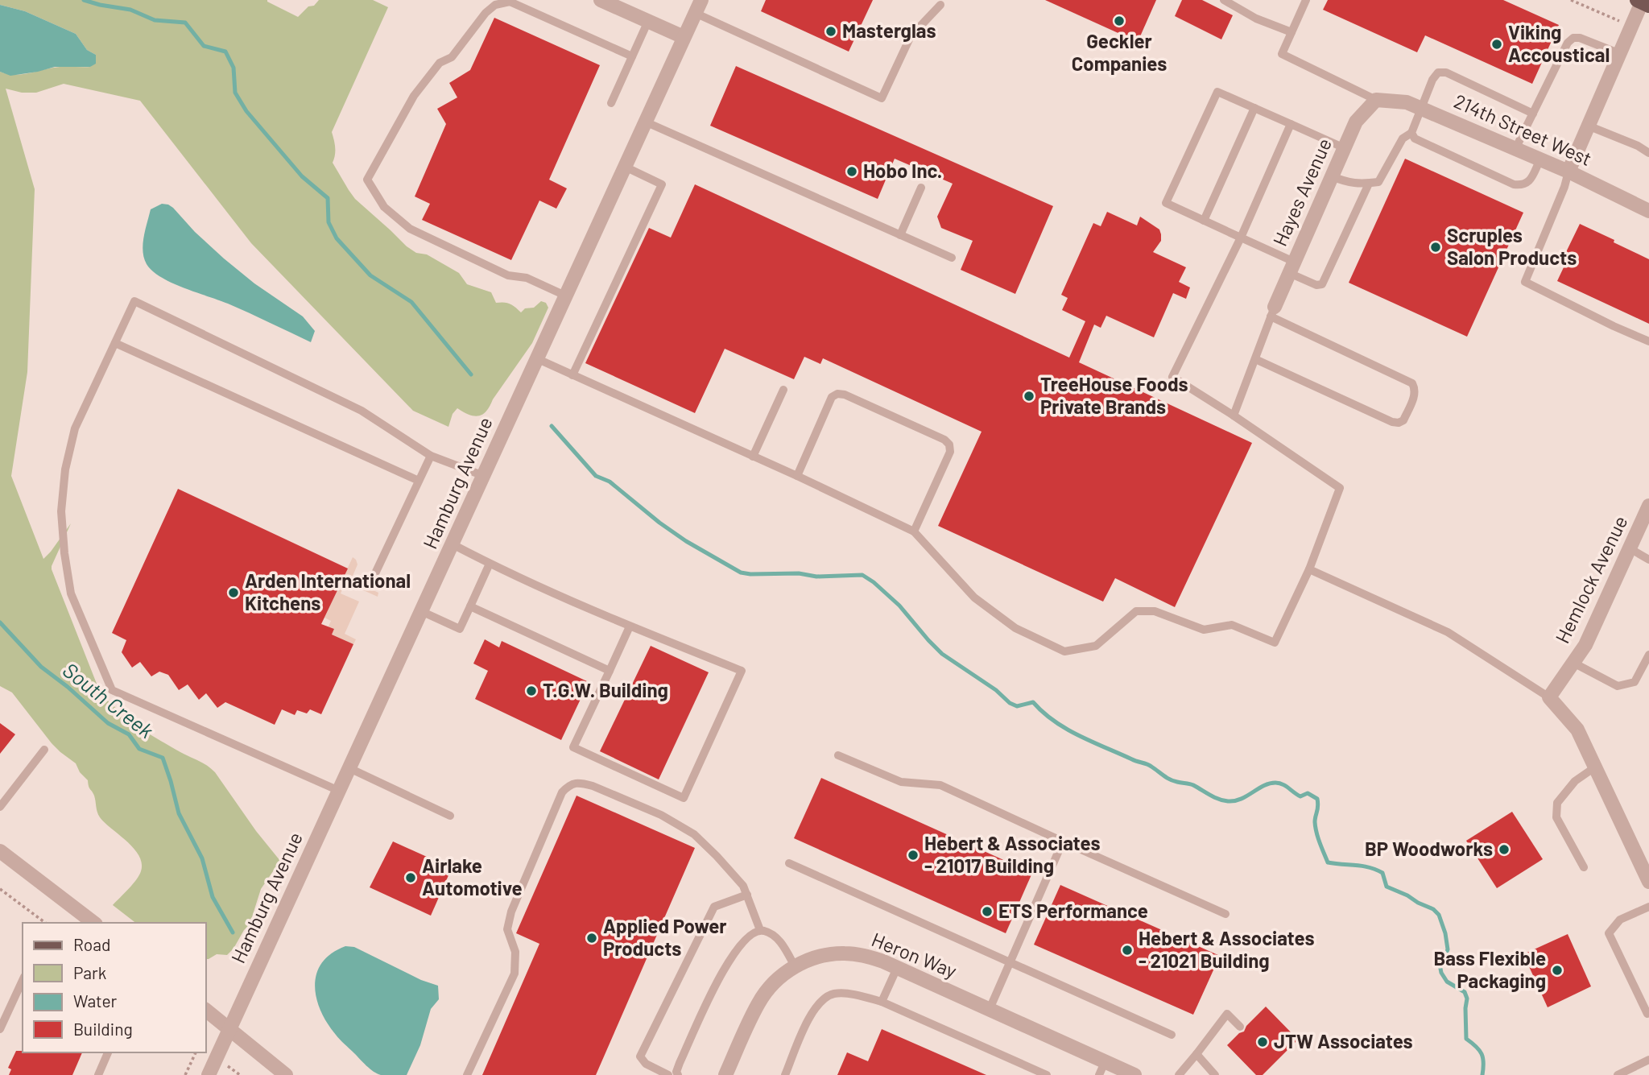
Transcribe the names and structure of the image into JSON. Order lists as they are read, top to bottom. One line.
{"streets":{"street":["214th Street West","Hayes Avenue","Hamburg Avenue","Hemlock Avenue","Heron Way"]},"crossings":[["214th Street West","Hayes Avenue"]],"water":["South Creek"],"places":["Geckler Companies","Masterglas","Viking Accoustical","Hobo Inc.","Scruples Salon Products","TreeHouse Foods Private Brands","Arden International Kitchens","T.G.W. Building","BP Woodworks","Hebert & Associates - 21017 Building","Airlake Automotive","ETS Performance","Applied Power Products","Hebert & Associates - 21021 Building","Bass Flexible Packaging","JTW Associates"],"legend":["Road","Park","Water","Building"]}
